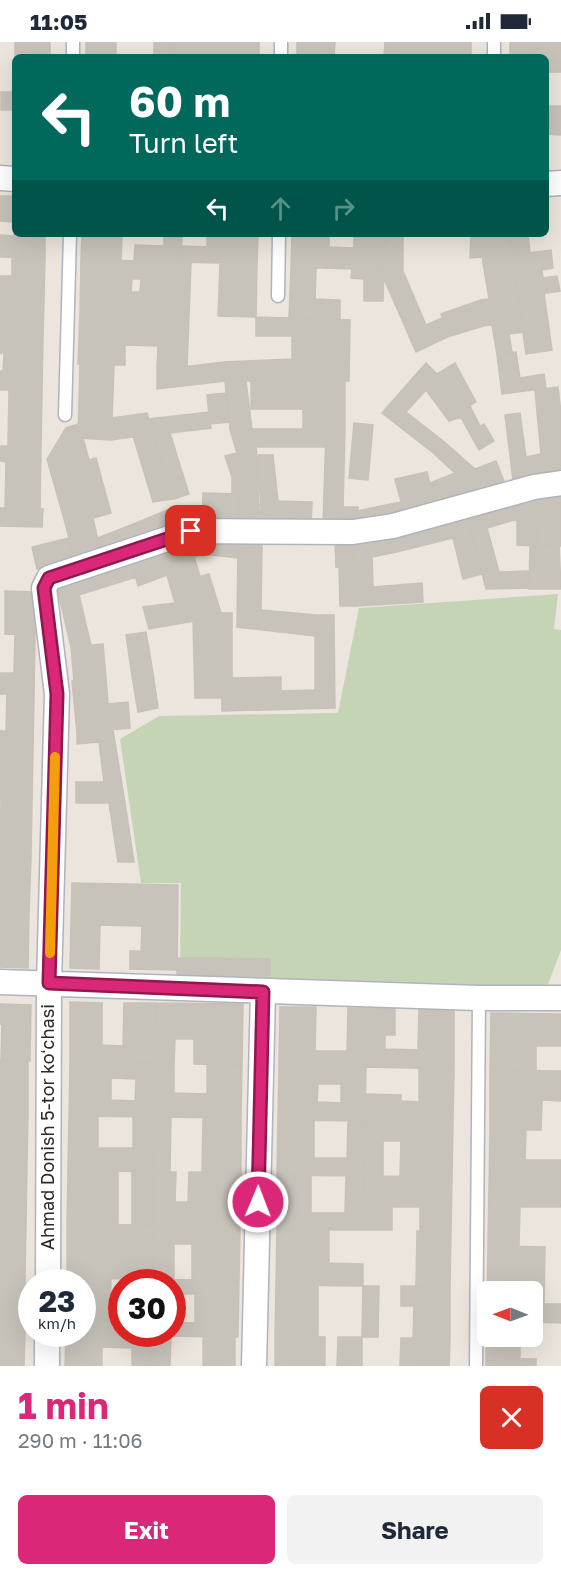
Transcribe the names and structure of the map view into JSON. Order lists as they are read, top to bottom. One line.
{"streets":{"street":["Ahmad Donish 5-tor koʻchasi"]},"north":"left","page":{"status":"11:05","turn":["60 m","Turn left"],"speed":"23 km/h","limit":"30","heading":["1 min","290 m · 11:06"],"buttons":["Exit","Share"]}}
